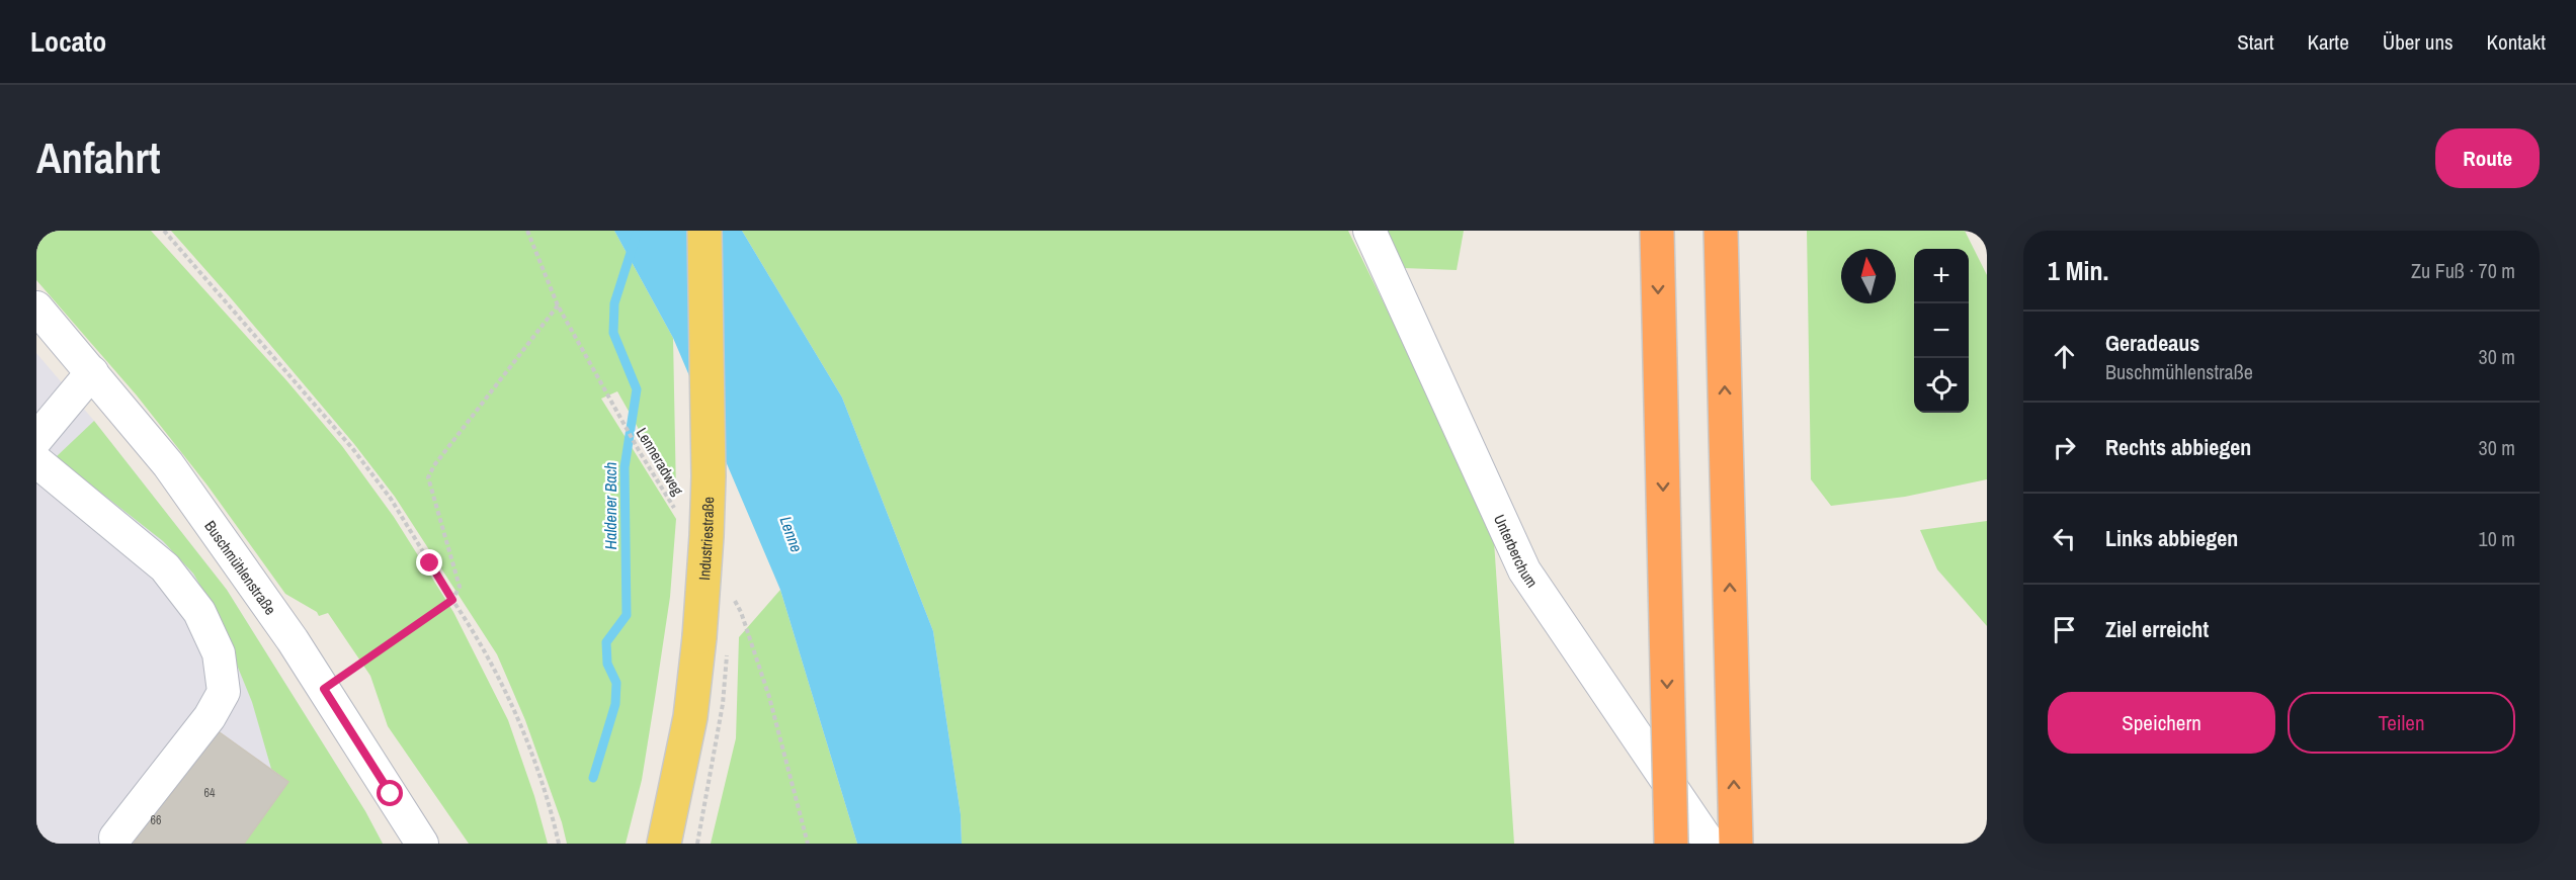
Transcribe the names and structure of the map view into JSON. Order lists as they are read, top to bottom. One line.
{"streets":{"main road":["Industriestraße"],"street":["Unterberchum","Buschmühlenstraße"],"path":["Lenneradweg"]},"water":["Haldener Bach","Lenne"],"house_numbers":["64","66"],"north":"top","page":{"header":"Locato","nav":["Start","Karte","Über uns","Kontakt"],"buttons":["Route",["Speichern","Teilen"]],"title":"Anfahrt","heading":["1 Min.","Zu Fuß · 70 m"],"map_buttons":["+","−"],"list":[["Geradeaus","Buschmühlenstraße","30 m"],["Rechts abbiegen","30 m"],["Links abbiegen","10 m"],"Ziel erreicht"]}}
